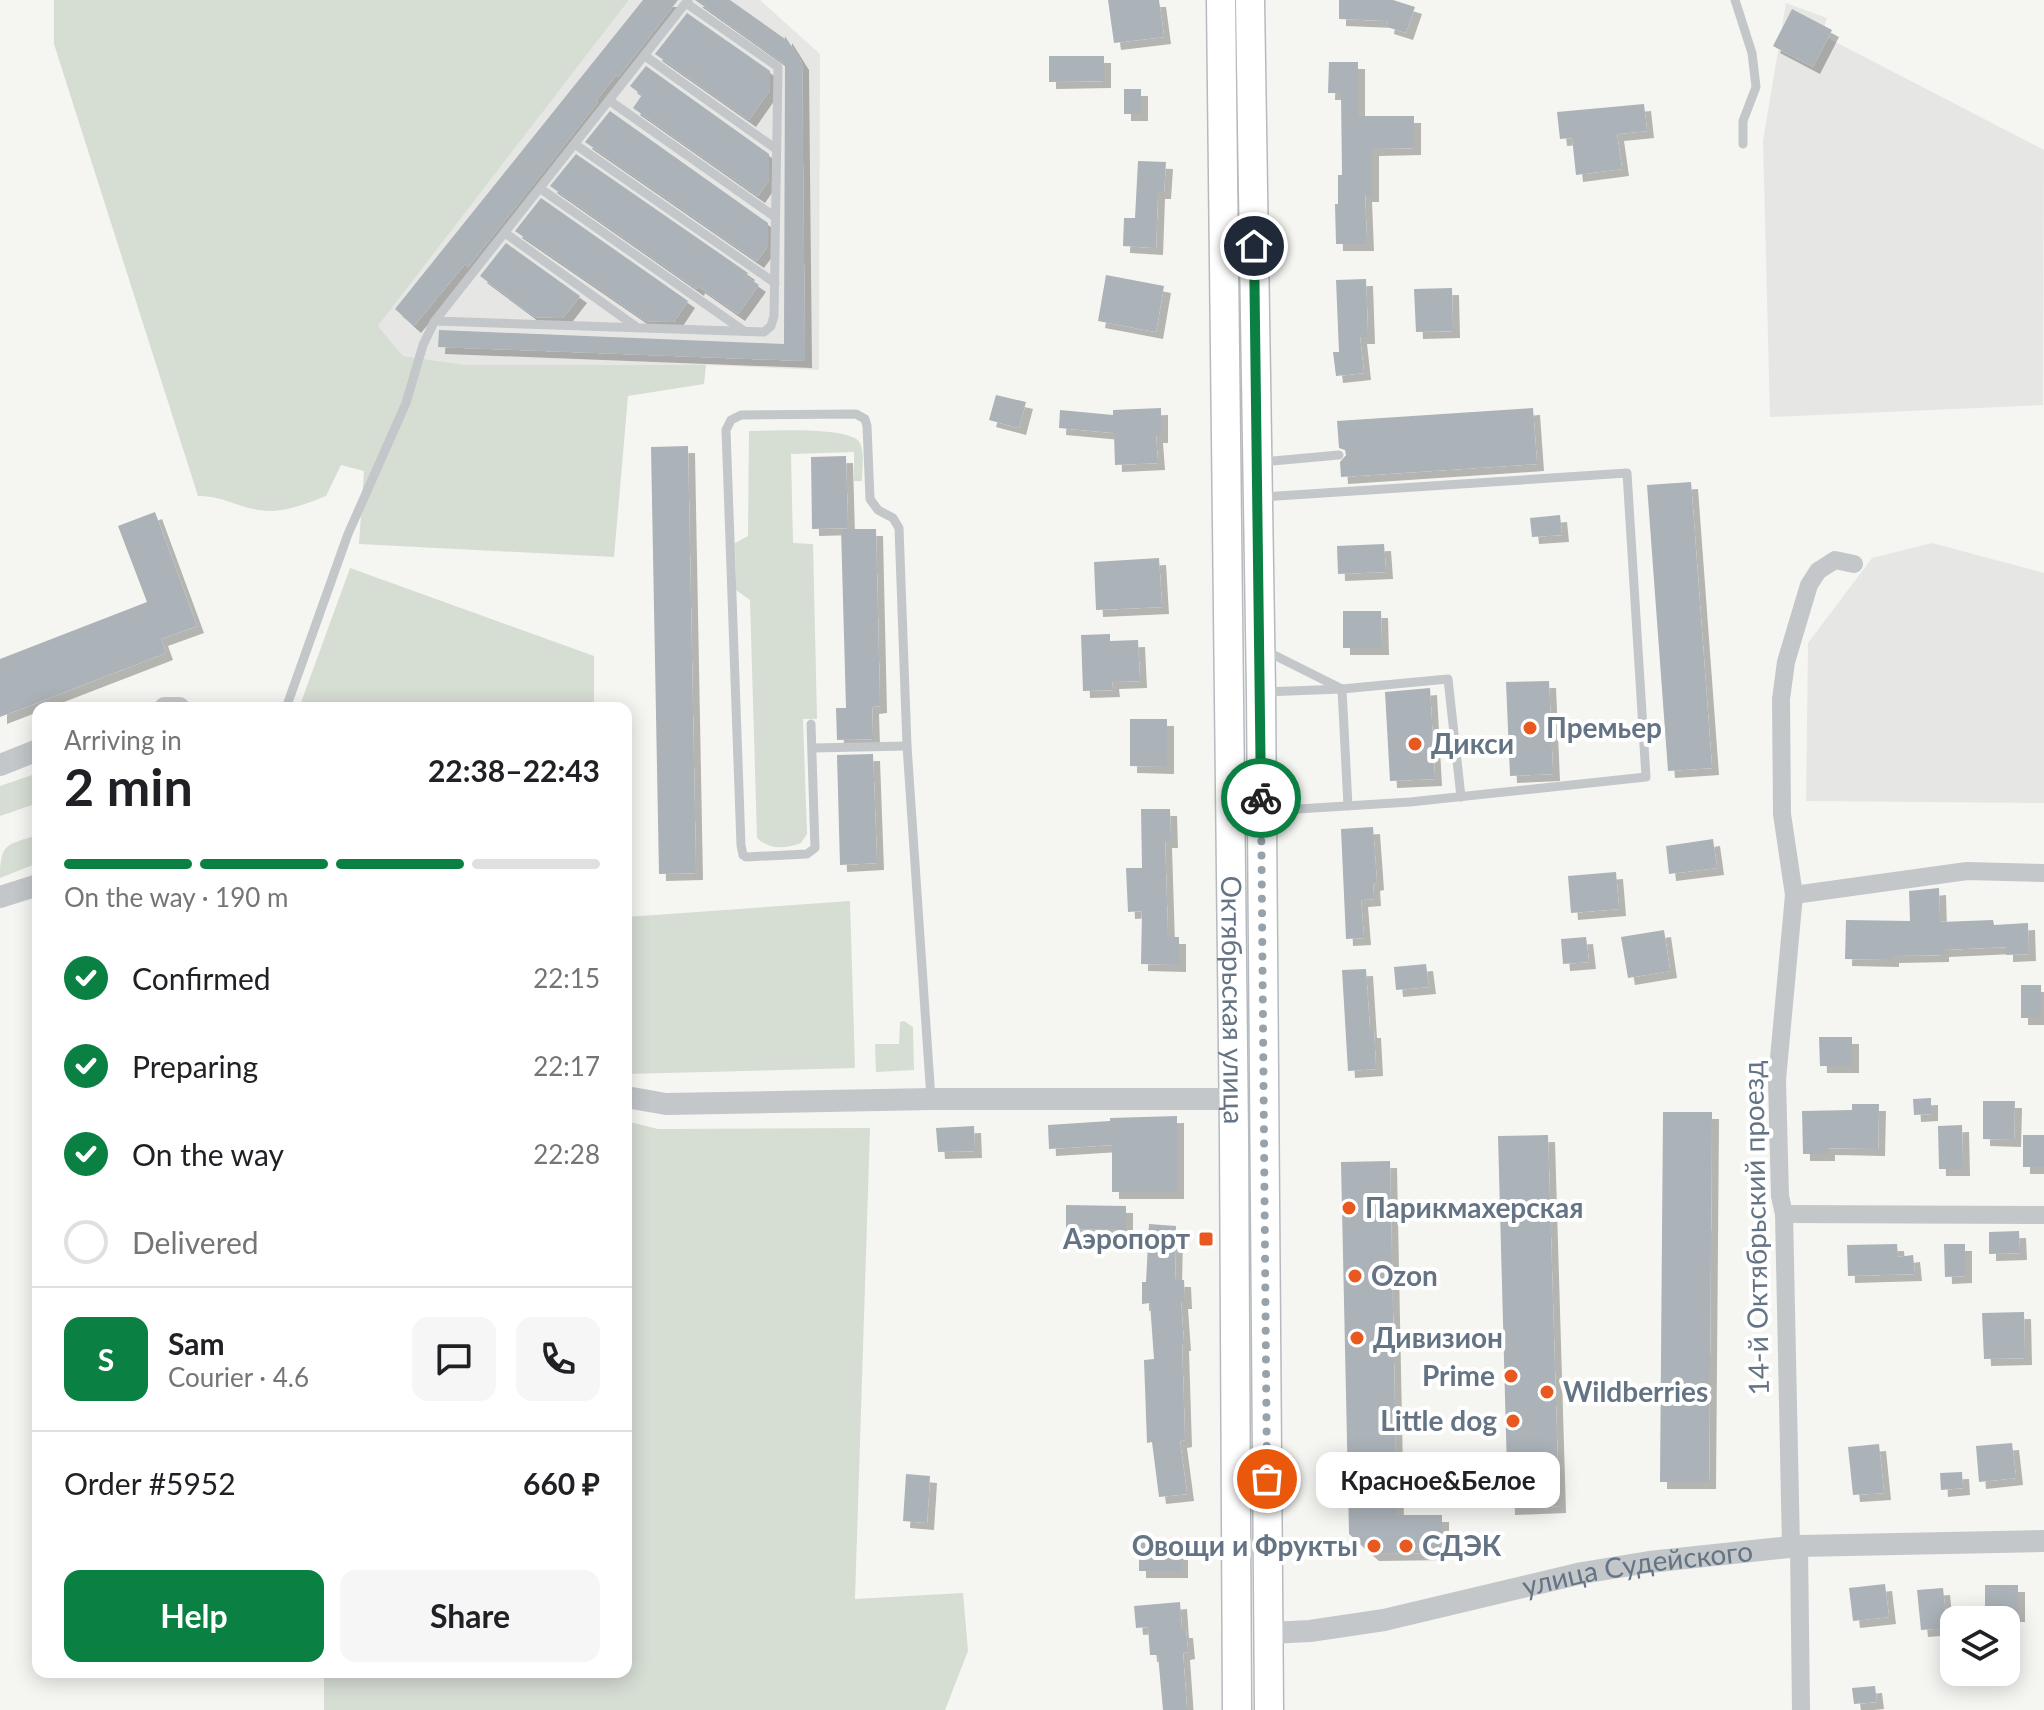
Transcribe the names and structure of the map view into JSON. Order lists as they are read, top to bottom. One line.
{"streets":{"main road":["Октябрьская улица","улица Судейского"],"street":["14-й Октябрьский проезд"]},"crossings":[["Октябрьская улица","улица Судейского"],["14-й Октябрьский проезд","улица Судейского"]],"places":{"other":["Премьер","Дикси","Парикмахерская","Ozon","Дивизион","Prime","Wildberries","Little dog","Красное&Белое","Овощи и Фрукты","СДЭК"],"transit":["Аэропорт"]},"page":{"heading":["2 min","Arriving in","22:38–22:43"],"panel":["Sam","Courier · 4.6","Order #5952","660 ₽"],"bar":"On the way · 190 m","list":[["Confirmed","22:15"],["Preparing","22:17"],["On the way","22:28"],"Delivered"],"round":"S","bubble":"Красное&Белое","buttons":["Help","Share"]}}
